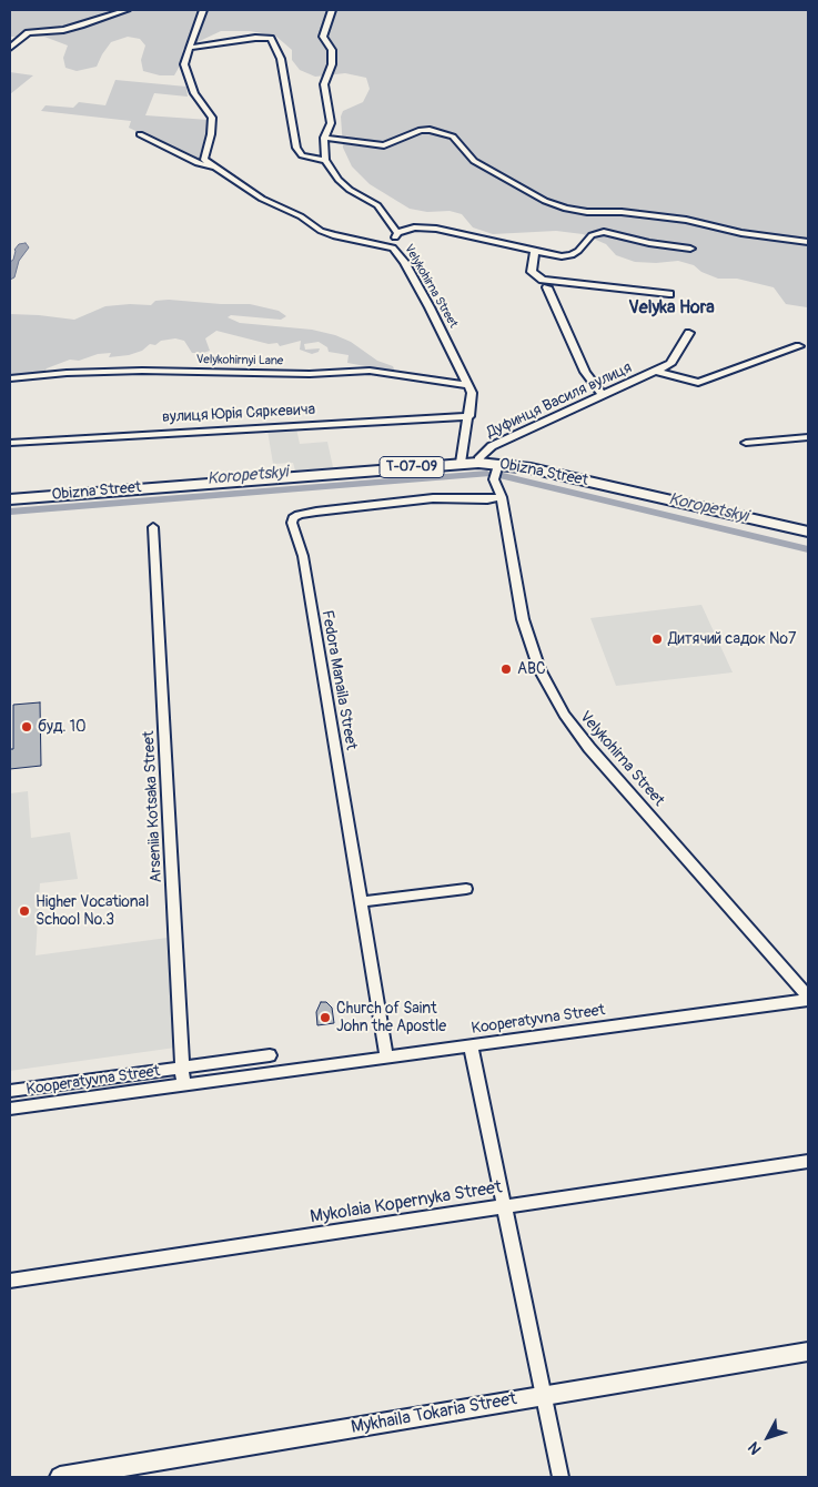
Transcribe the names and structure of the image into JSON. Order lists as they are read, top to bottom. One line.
{"streets":{"main road":["Т-07-09","Obizna Street"],"street":["Velykohirna Street","Velykohirnyi Lane","Дуфинця Василя вулиця","вулиця Юрія Сяркевича","Fedora Manaila Street","Arseniia Kotsaka Street","Kooperatyvna Street","Mykolaia Kopernyka Street","Mykhaila Tokaria Street"]},"crossings":[["Velykohirna Street","Velykohirnyi Lane"],["Velykohirna Street","вулиця Юрія Сяркевича"],["Velykohirna Street","Obizna Street"],["Velykohirna Street","Fedora Manaila Street"],["Velykohirna Street","Kooperatyvna Street"],["Дуфинця Василя вулиця","Obizna Street"],["Fedora Manaila Street","Kooperatyvna Street"],["Arseniia Kotsaka Street","Kooperatyvna Street"]],"districts":["Velyka Hora"],"water":["Koropetskyi"],"places":["Дитячий садок №7","АВС","буд. 10","Higher Vocational School No.3","Church of Saint John the Apostle"],"north":"bottom left"}
